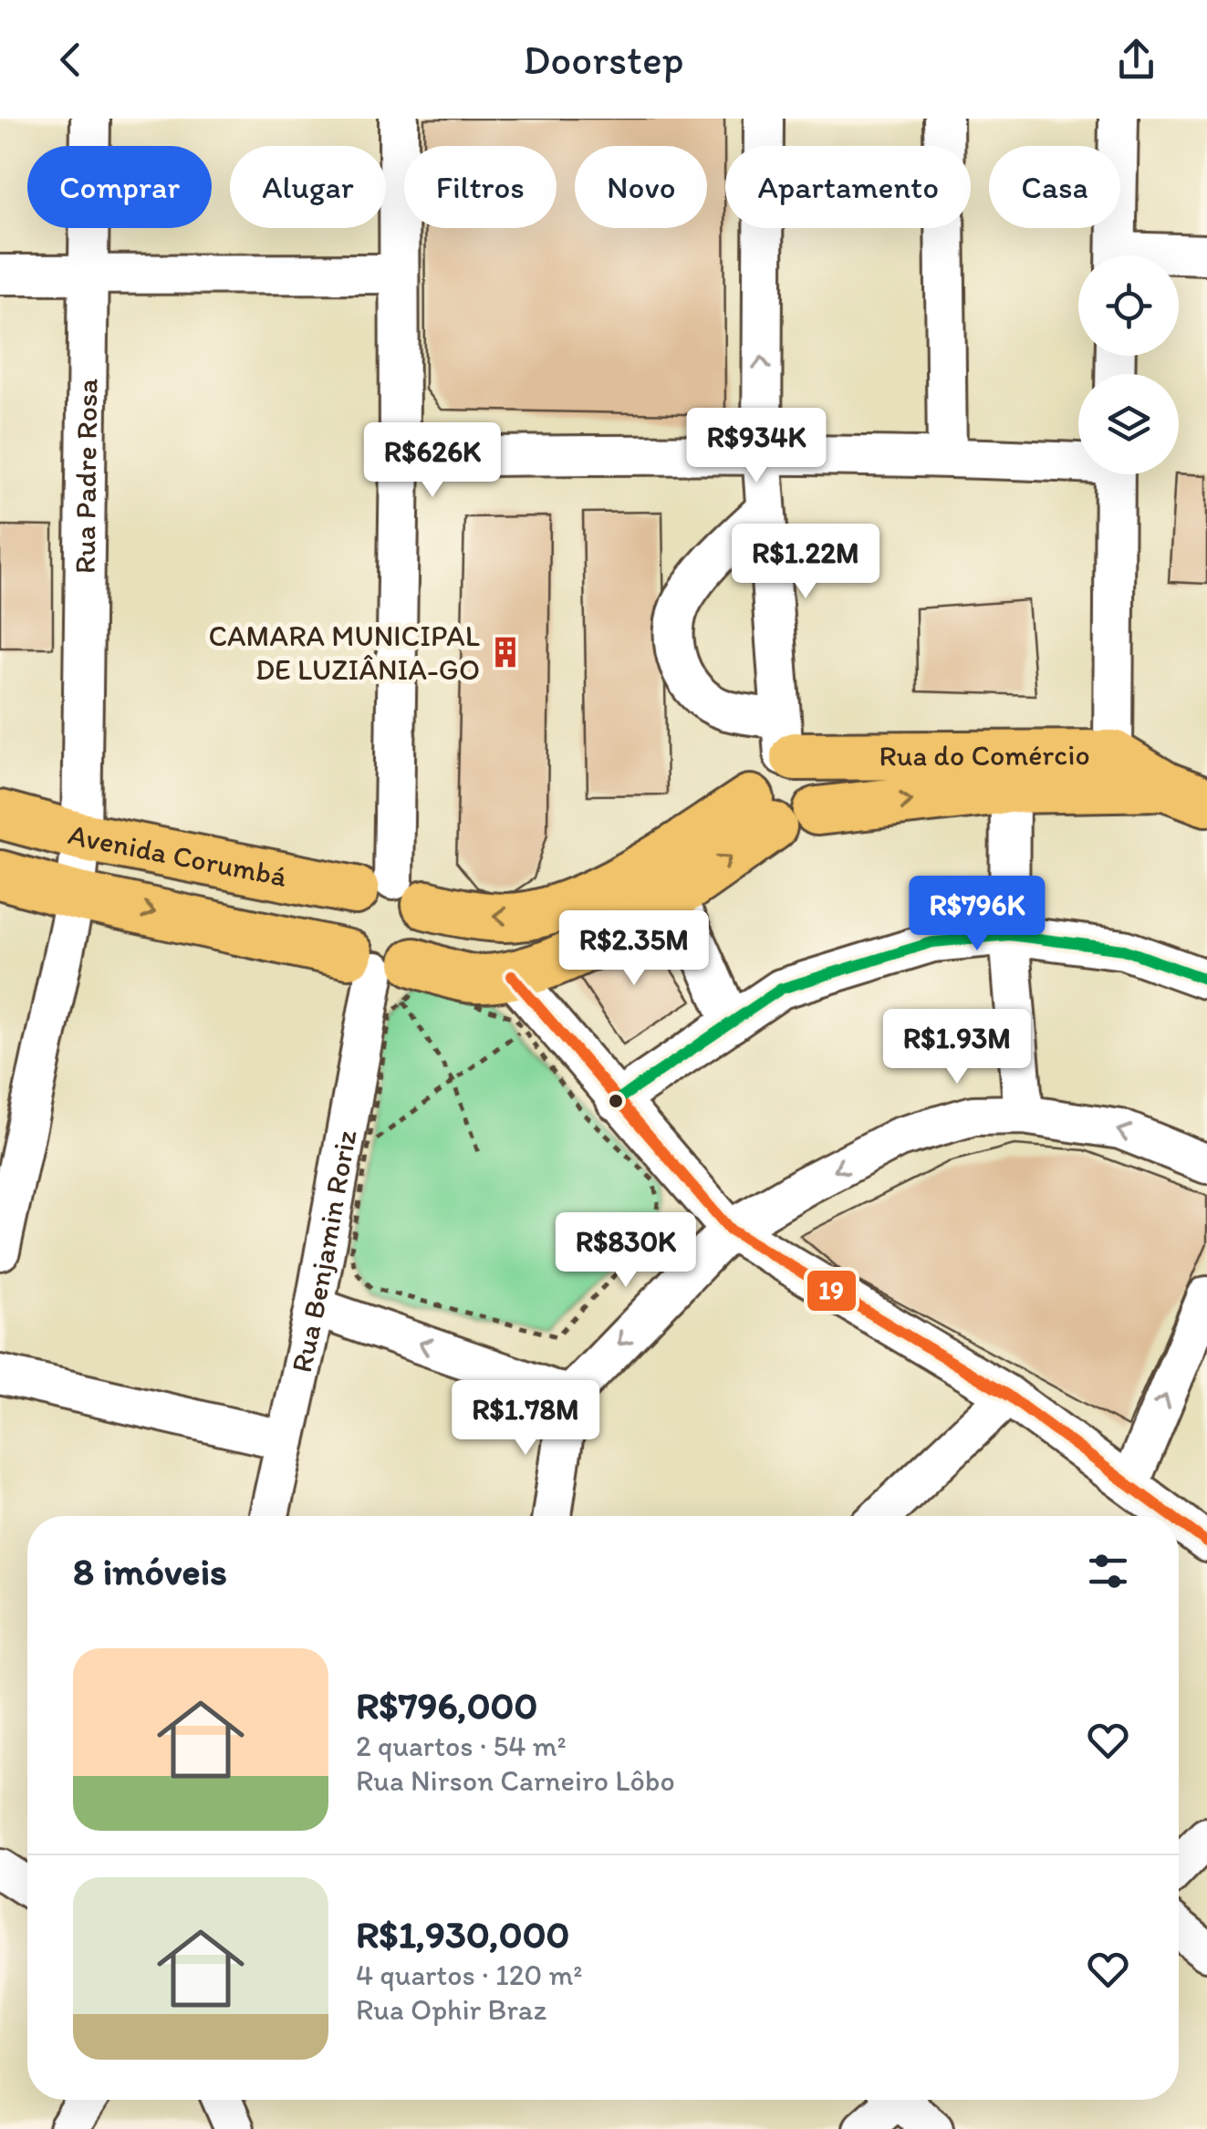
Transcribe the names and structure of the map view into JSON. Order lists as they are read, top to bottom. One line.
{"streets":{"main road":["Rua do Comércio","Avenida Corumbá"],"street":["Rua Padre Rosa","Rua Benjamin Roriz"]},"crossings":[["Rua Padre Rosa","Avenida Corumbá"],["Rua do Comércio","Avenida Corumbá"],["Avenida Corumbá","Rua Benjamin Roriz"]],"places":{"building":["CAMARA MUNICIPAL DE LUZIÂNIA-GO"]},"lines":["transit line 19"],"page":{"header":"Doorstep","chip":["Comprar","Alugar","Filtros","Novo","Apartamento","Casa"],"price":["R$934K","R$626K","R$1.22M","R$796K","R$2.35M","R$1.93M","R$830K","R$1.78M"],"heading":"8 imóveis","list":[{"name":"R$796,000","note":"2 quartos · 54 m² · Rua Nirson Carneiro Lôbo"},{"name":"R$1,930,000","note":"4 quartos · 120 m² · Rua Ophir Braz"}]}}
